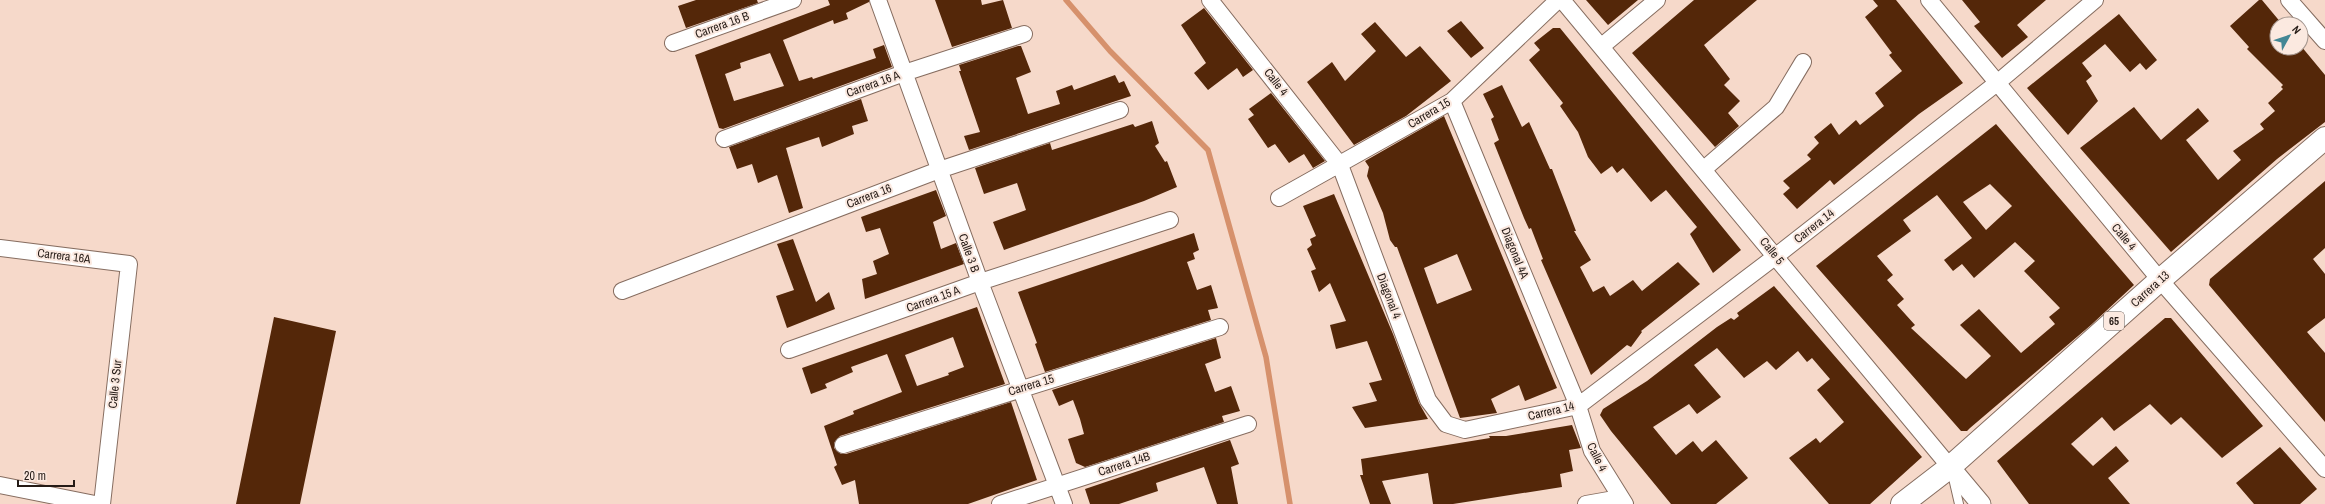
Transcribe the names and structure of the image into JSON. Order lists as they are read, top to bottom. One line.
{"streets":{"main road":["Carrera 13","65"],"street":["Carrera 16 B","Calle 4","Carrera 16 A","Carrera 15","Carrera 16","Carrera 14","Calle 5","Calle 3 B","Diagonal 4A","Carrera 16A","Diagonal 4","Carrera 15 A","Calle 3 Sur","Carrera 14B"]},"crossings":[["Calle 4","Carrera 15"],["Calle 4","Carrera 14"],["Calle 4","Diagonal 4A"],["Calle 4","Carrera 13"],["Calle 4","Diagonal 4"],["Carrera 16 A","Calle 3 B"],["Carrera 15","Calle 3 B"],["Carrera 15","Diagonal 4A"],["Carrera 15","Diagonal 4"],["Carrera 16","Calle 3 B"],["Carrera 14","Calle 5"],["Carrera 14","Diagonal 4A"],["Carrera 14","Diagonal 4"],["Calle 5","Carrera 13"],["Calle 3 B","Carrera 15 A"],["Calle 3 B","Carrera 14B"],["Carrera 16A","Calle 3 Sur"]],"scale_bar":"20 m","north":"top right"}
